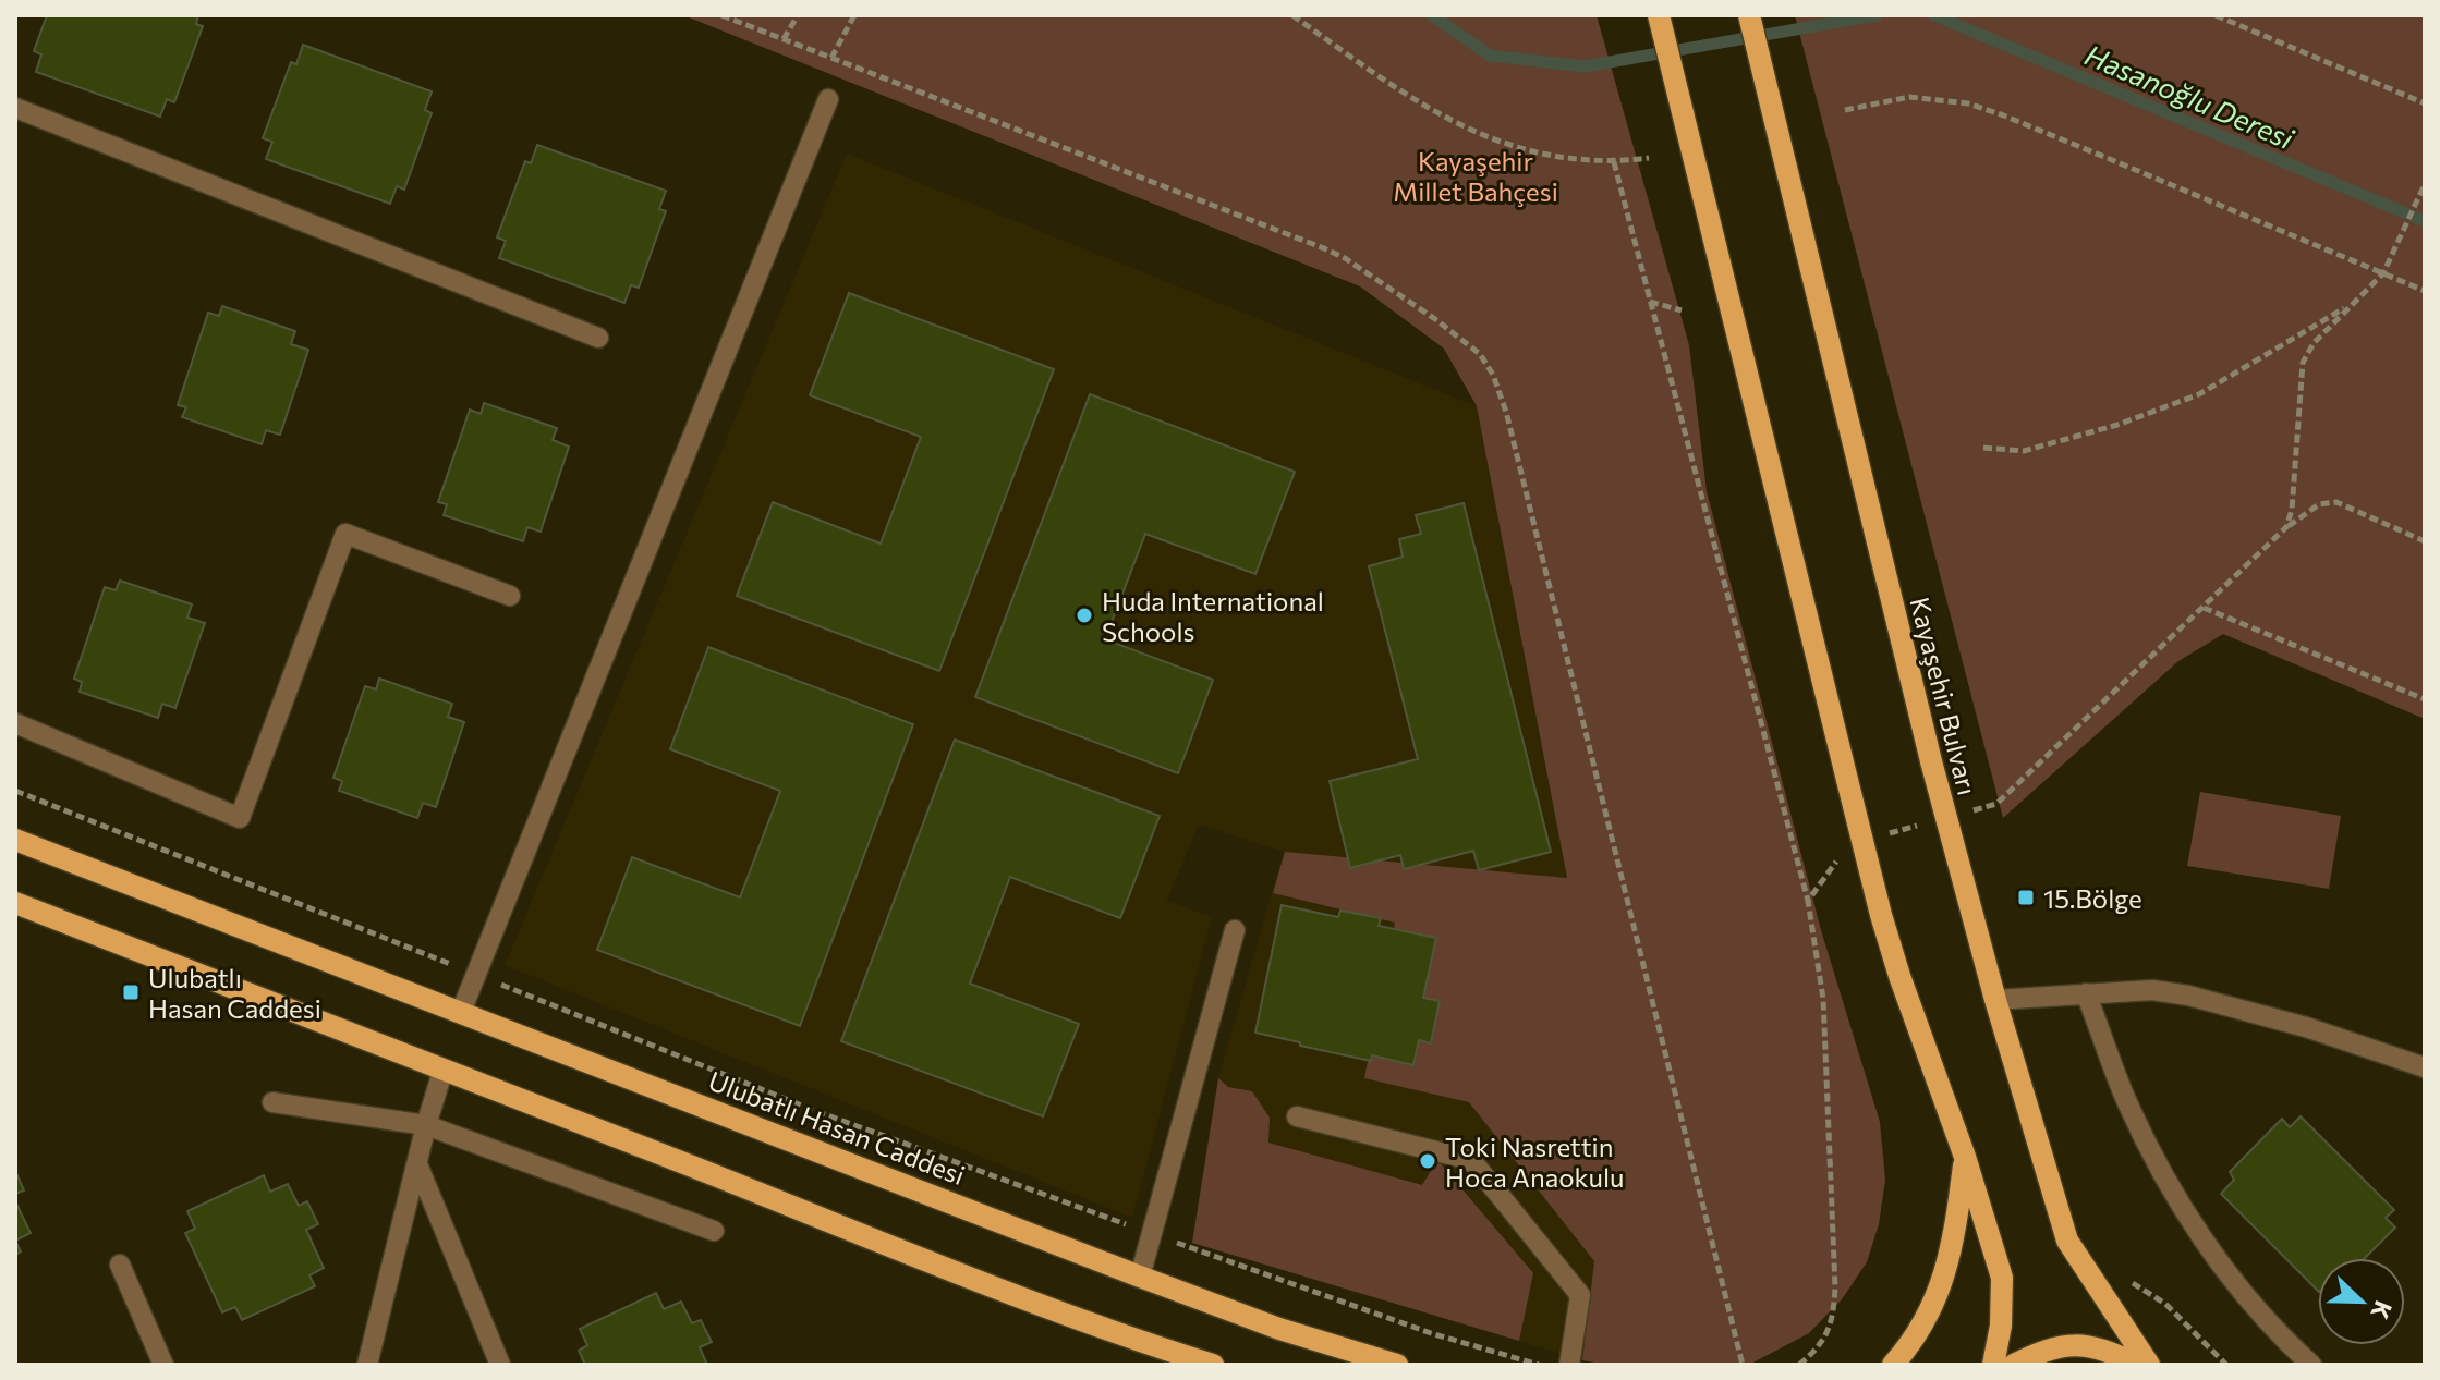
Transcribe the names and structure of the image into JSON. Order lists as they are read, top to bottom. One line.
{"streets":{"main road":["Kayaşehir Bulvarı","Ulubatlı Hasan Caddesi"]},"water":["Hasanoğlu Deresi"],"parks":["Kayaşehir Millet Bahçesi"],"places":{"other":["Huda International Schools","Toki Nasrettin Hoca Anaokulu"],"transit":["15.Bölge","Ulubatlı Hasan Caddesi"]},"north":"bottom right"}
